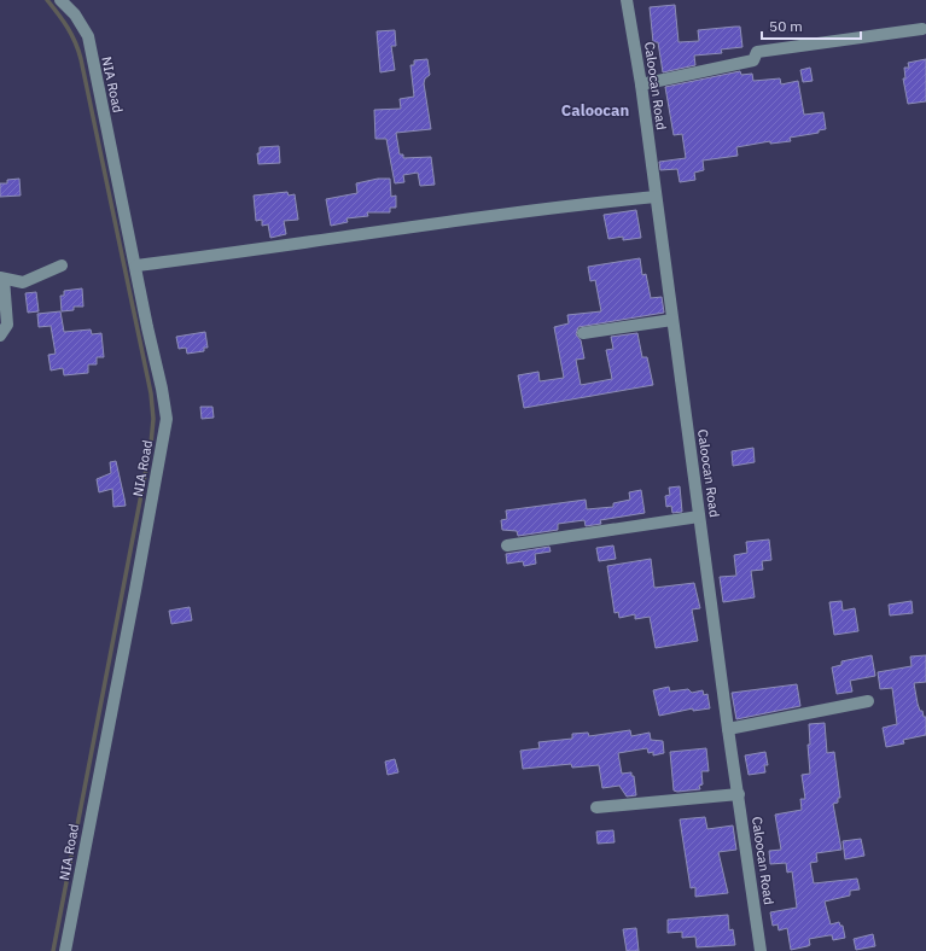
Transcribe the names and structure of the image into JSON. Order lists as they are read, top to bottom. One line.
{"streets":{"street":["NIA Road","Caloocan Road"]},"districts":["Caloocan"],"scale_bar":"50 m"}
